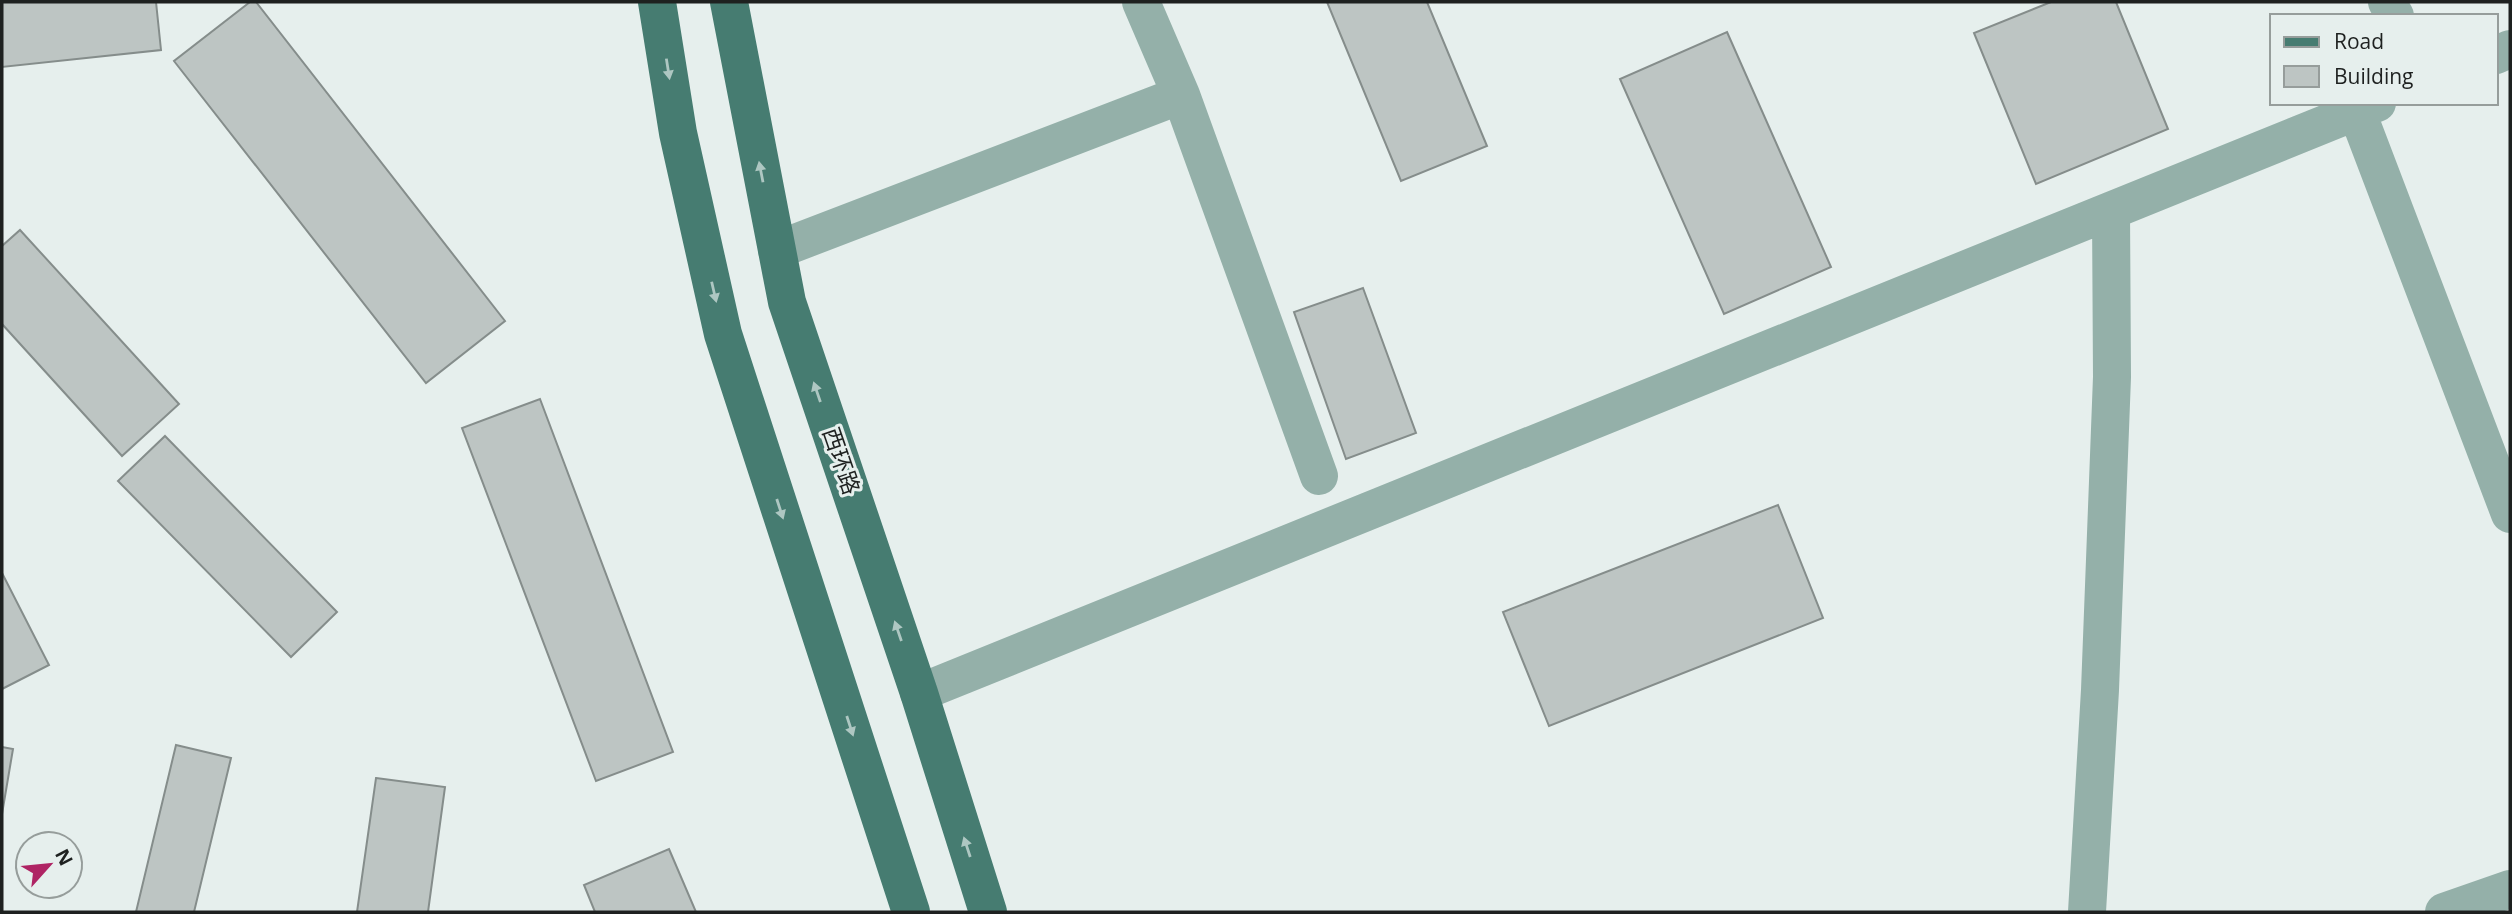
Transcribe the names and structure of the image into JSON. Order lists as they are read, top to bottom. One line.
{"streets":{"main road":["西环路"]},"legend":["Road","Building"],"north":"top right"}
